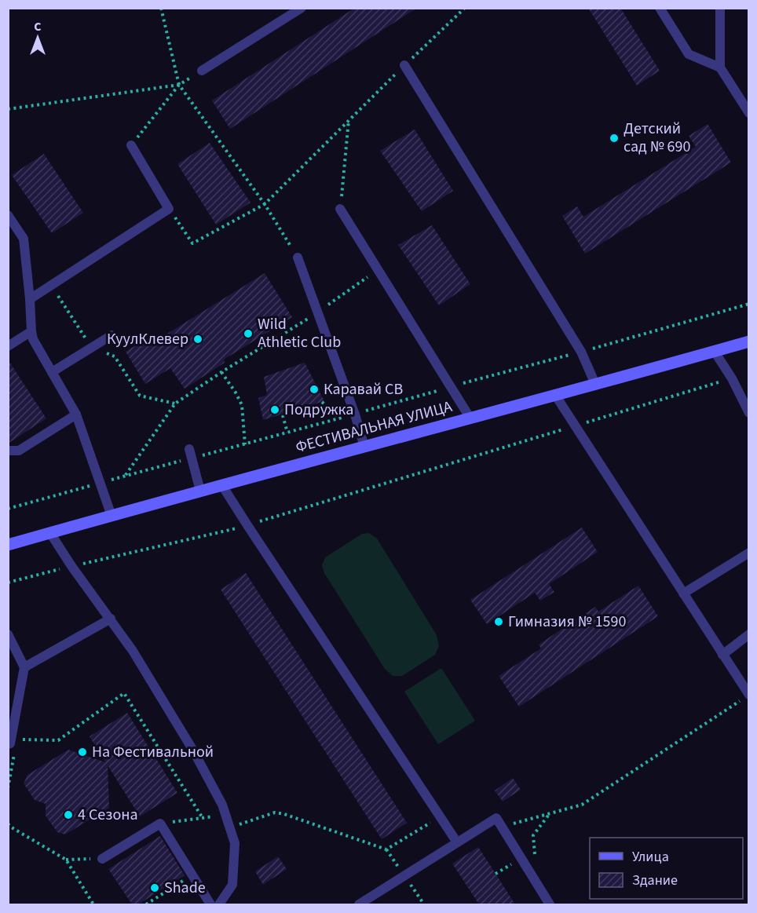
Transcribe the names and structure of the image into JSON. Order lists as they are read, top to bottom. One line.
{"streets":{"street":["ФЕСТИВАЛЬНАЯ УЛИЦА"]},"places":["Детский сад № 690","Wild Athletic Club","КуулКлевер","Каравай СВ","Подружка","Гимназия № 1590","На Фестивальной","4 Сезона","Shade"],"legend":["Улица","Здание"],"north":"top"}
